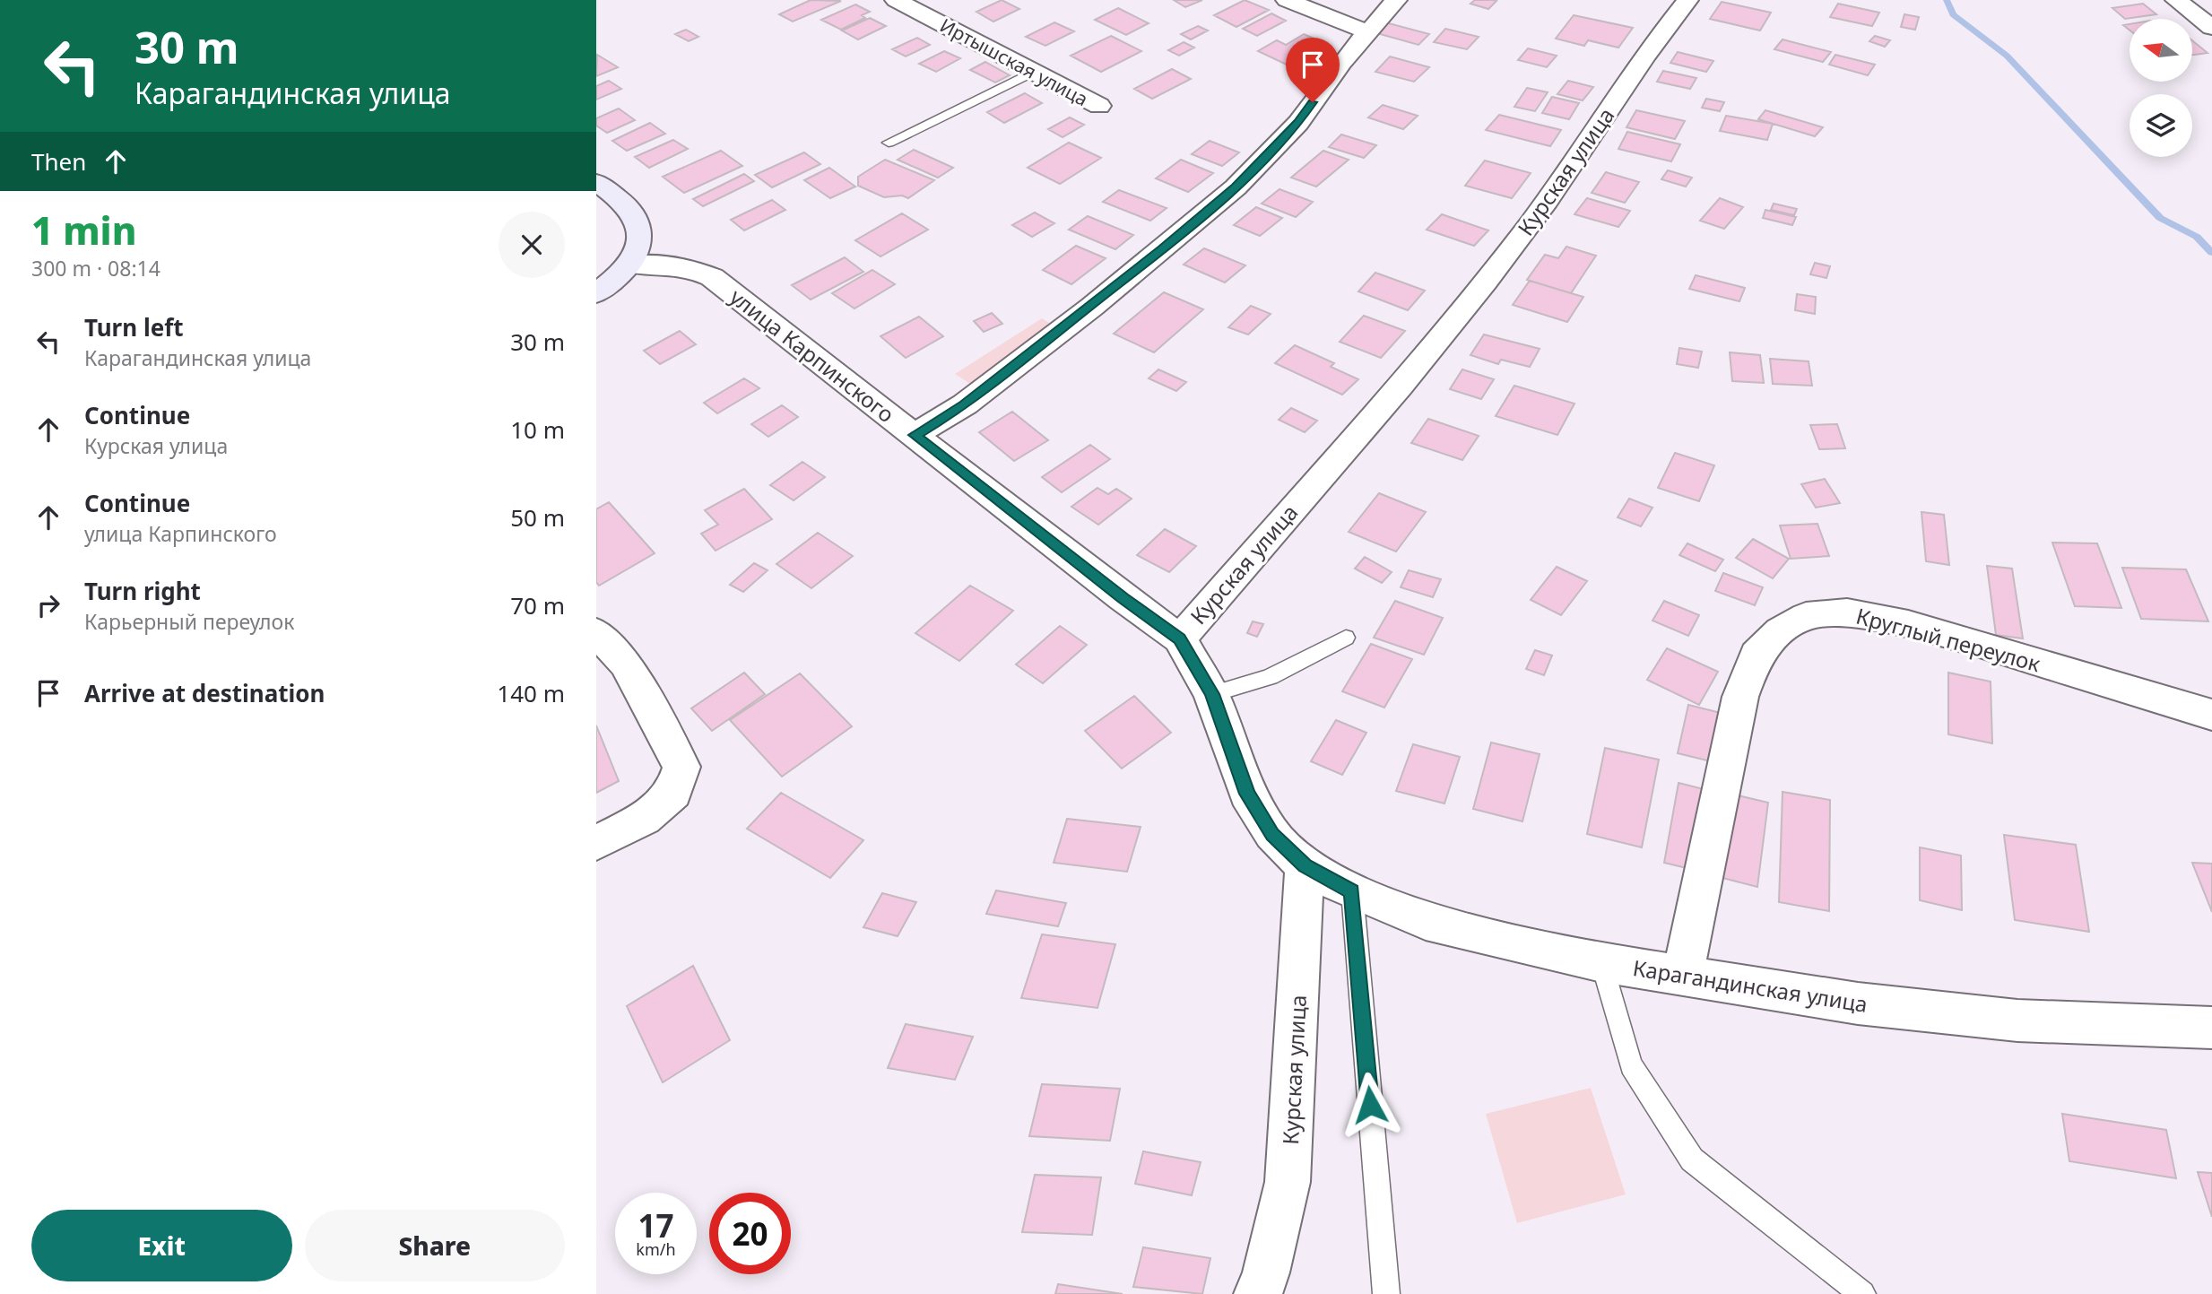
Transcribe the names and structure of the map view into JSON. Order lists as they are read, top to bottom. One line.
{"streets":{"street":["Иртышская улица","Курская улица","улица Карпинского","Круглый переулок","Карагандинская улица"]},"crossings":[["Курская улица","улица Карпинского"],["Курская улица","Карагандинская улица"],["Круглый переулок","Карагандинская улица"]],"north":"left","page":{"turn":["30 m","Карагандинская улица"],"then":"Then","heading":["1 min","300 m · 08:14"],"list":[{"name":"Turn left","note":"Карагандинская улица","value":"30 m"},{"name":"Continue","note":"Курская улица","value":"10 m"},{"name":"Continue","note":"улица Карпинского","value":"50 m"},{"name":"Turn right","note":"Карьерный переулок","value":"70 m"},{"name":"Arrive at destination","value":"140 m"}],"speed":"17 km/h","limit":"20","buttons":["Exit","Share"]}}
